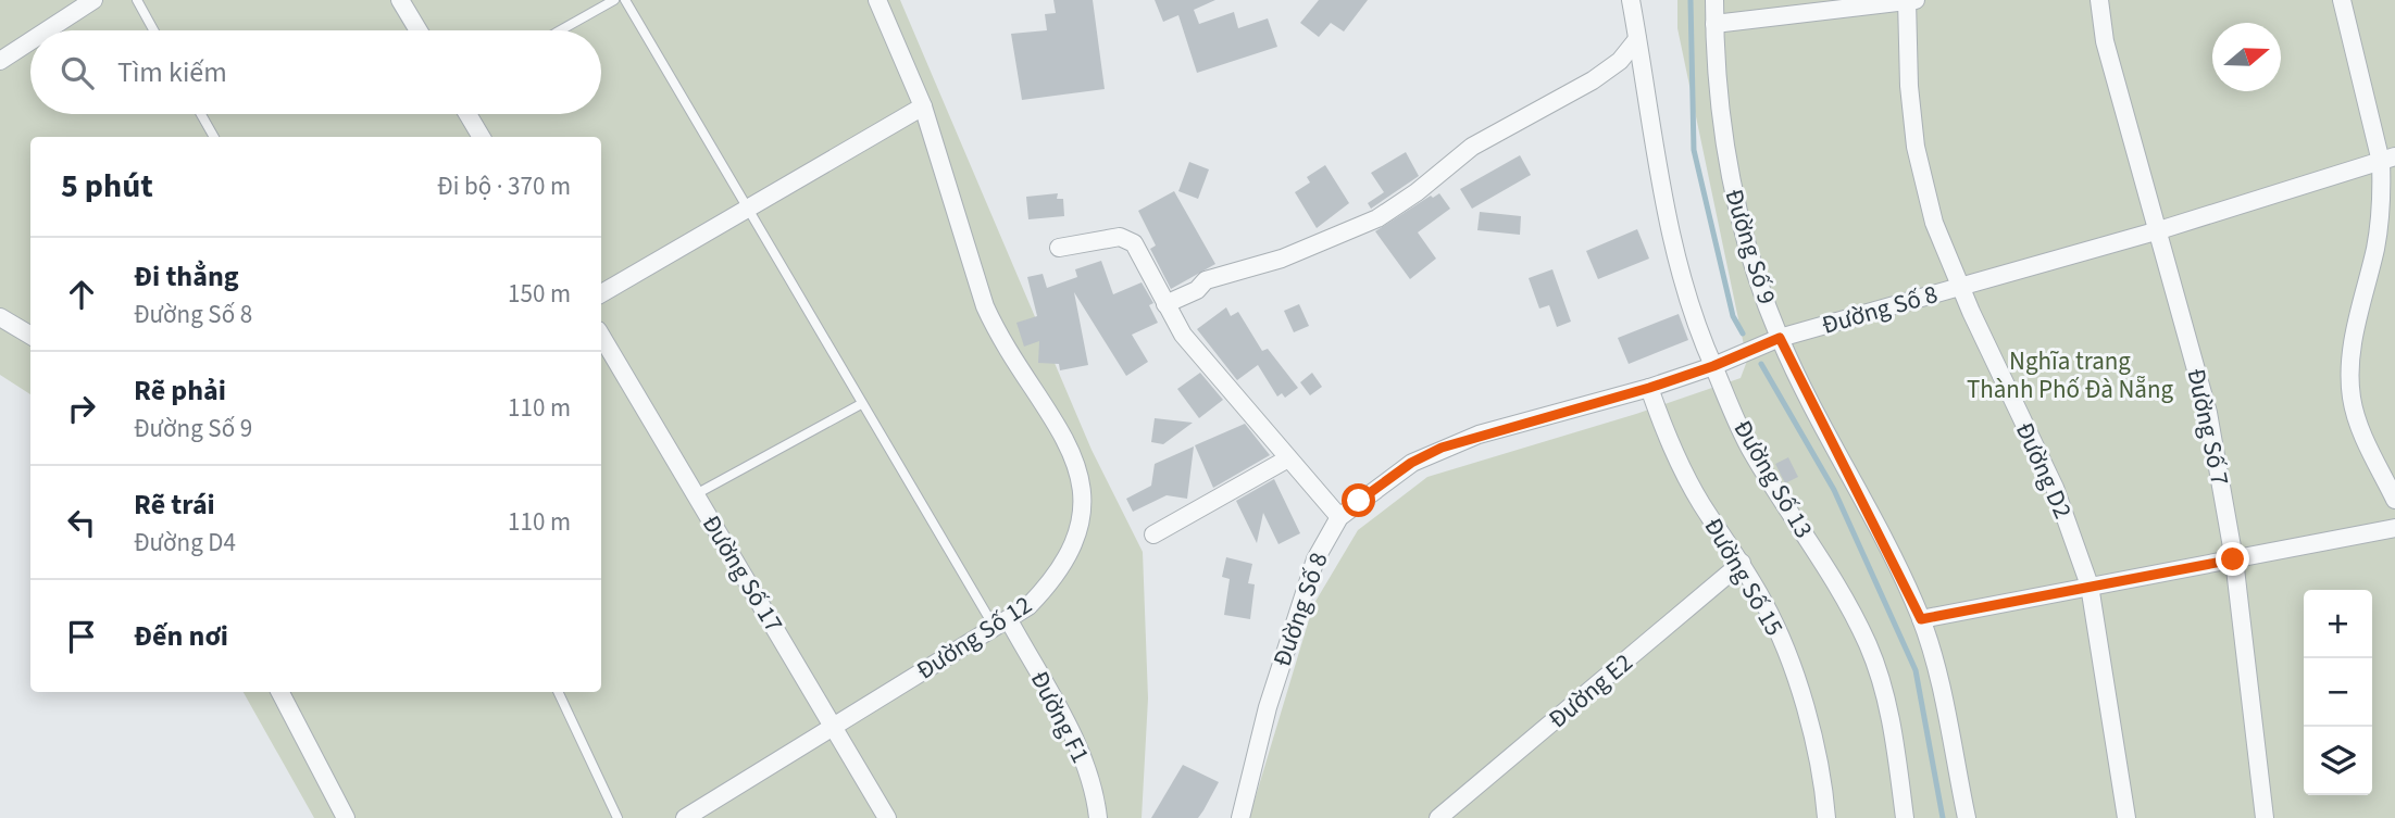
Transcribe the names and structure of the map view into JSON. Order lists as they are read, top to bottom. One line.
{"streets":{"street":["Đường Số 9","Đường Số 8","Đường Số 7","Đường D2","Đường Số 13","Đường Số 17","Đường Số 15","Đường Số 12","Đường E2","Đường F1"]},"crossings":[["Đường Số 9","Đường Số 8"],["Đường Số 8","Đường Số 7"],["Đường Số 8","Đường D2"],["Đường Số 8","Đường Số 13"],["Đường Số 8","Đường Số 15"],["Đường Số 17","Đường Số 12"],["Đường Số 15","Đường E2"],["Đường Số 12","Đường F1"]],"parks":["Nghĩa trang Thành Phố Đà Nẵng"],"north":"right","page":{"search":"Tìm kiếm","heading":["5 phút","Đi bộ · 370 m"],"list":[["Đi thẳng","Đường Số 8","150 m"],["Rẽ phải","Đường Số 9","110 m"],["Rẽ trái","Đường D4","110 m"],"Đến nơi"],"map_buttons":["+","−"]}}
